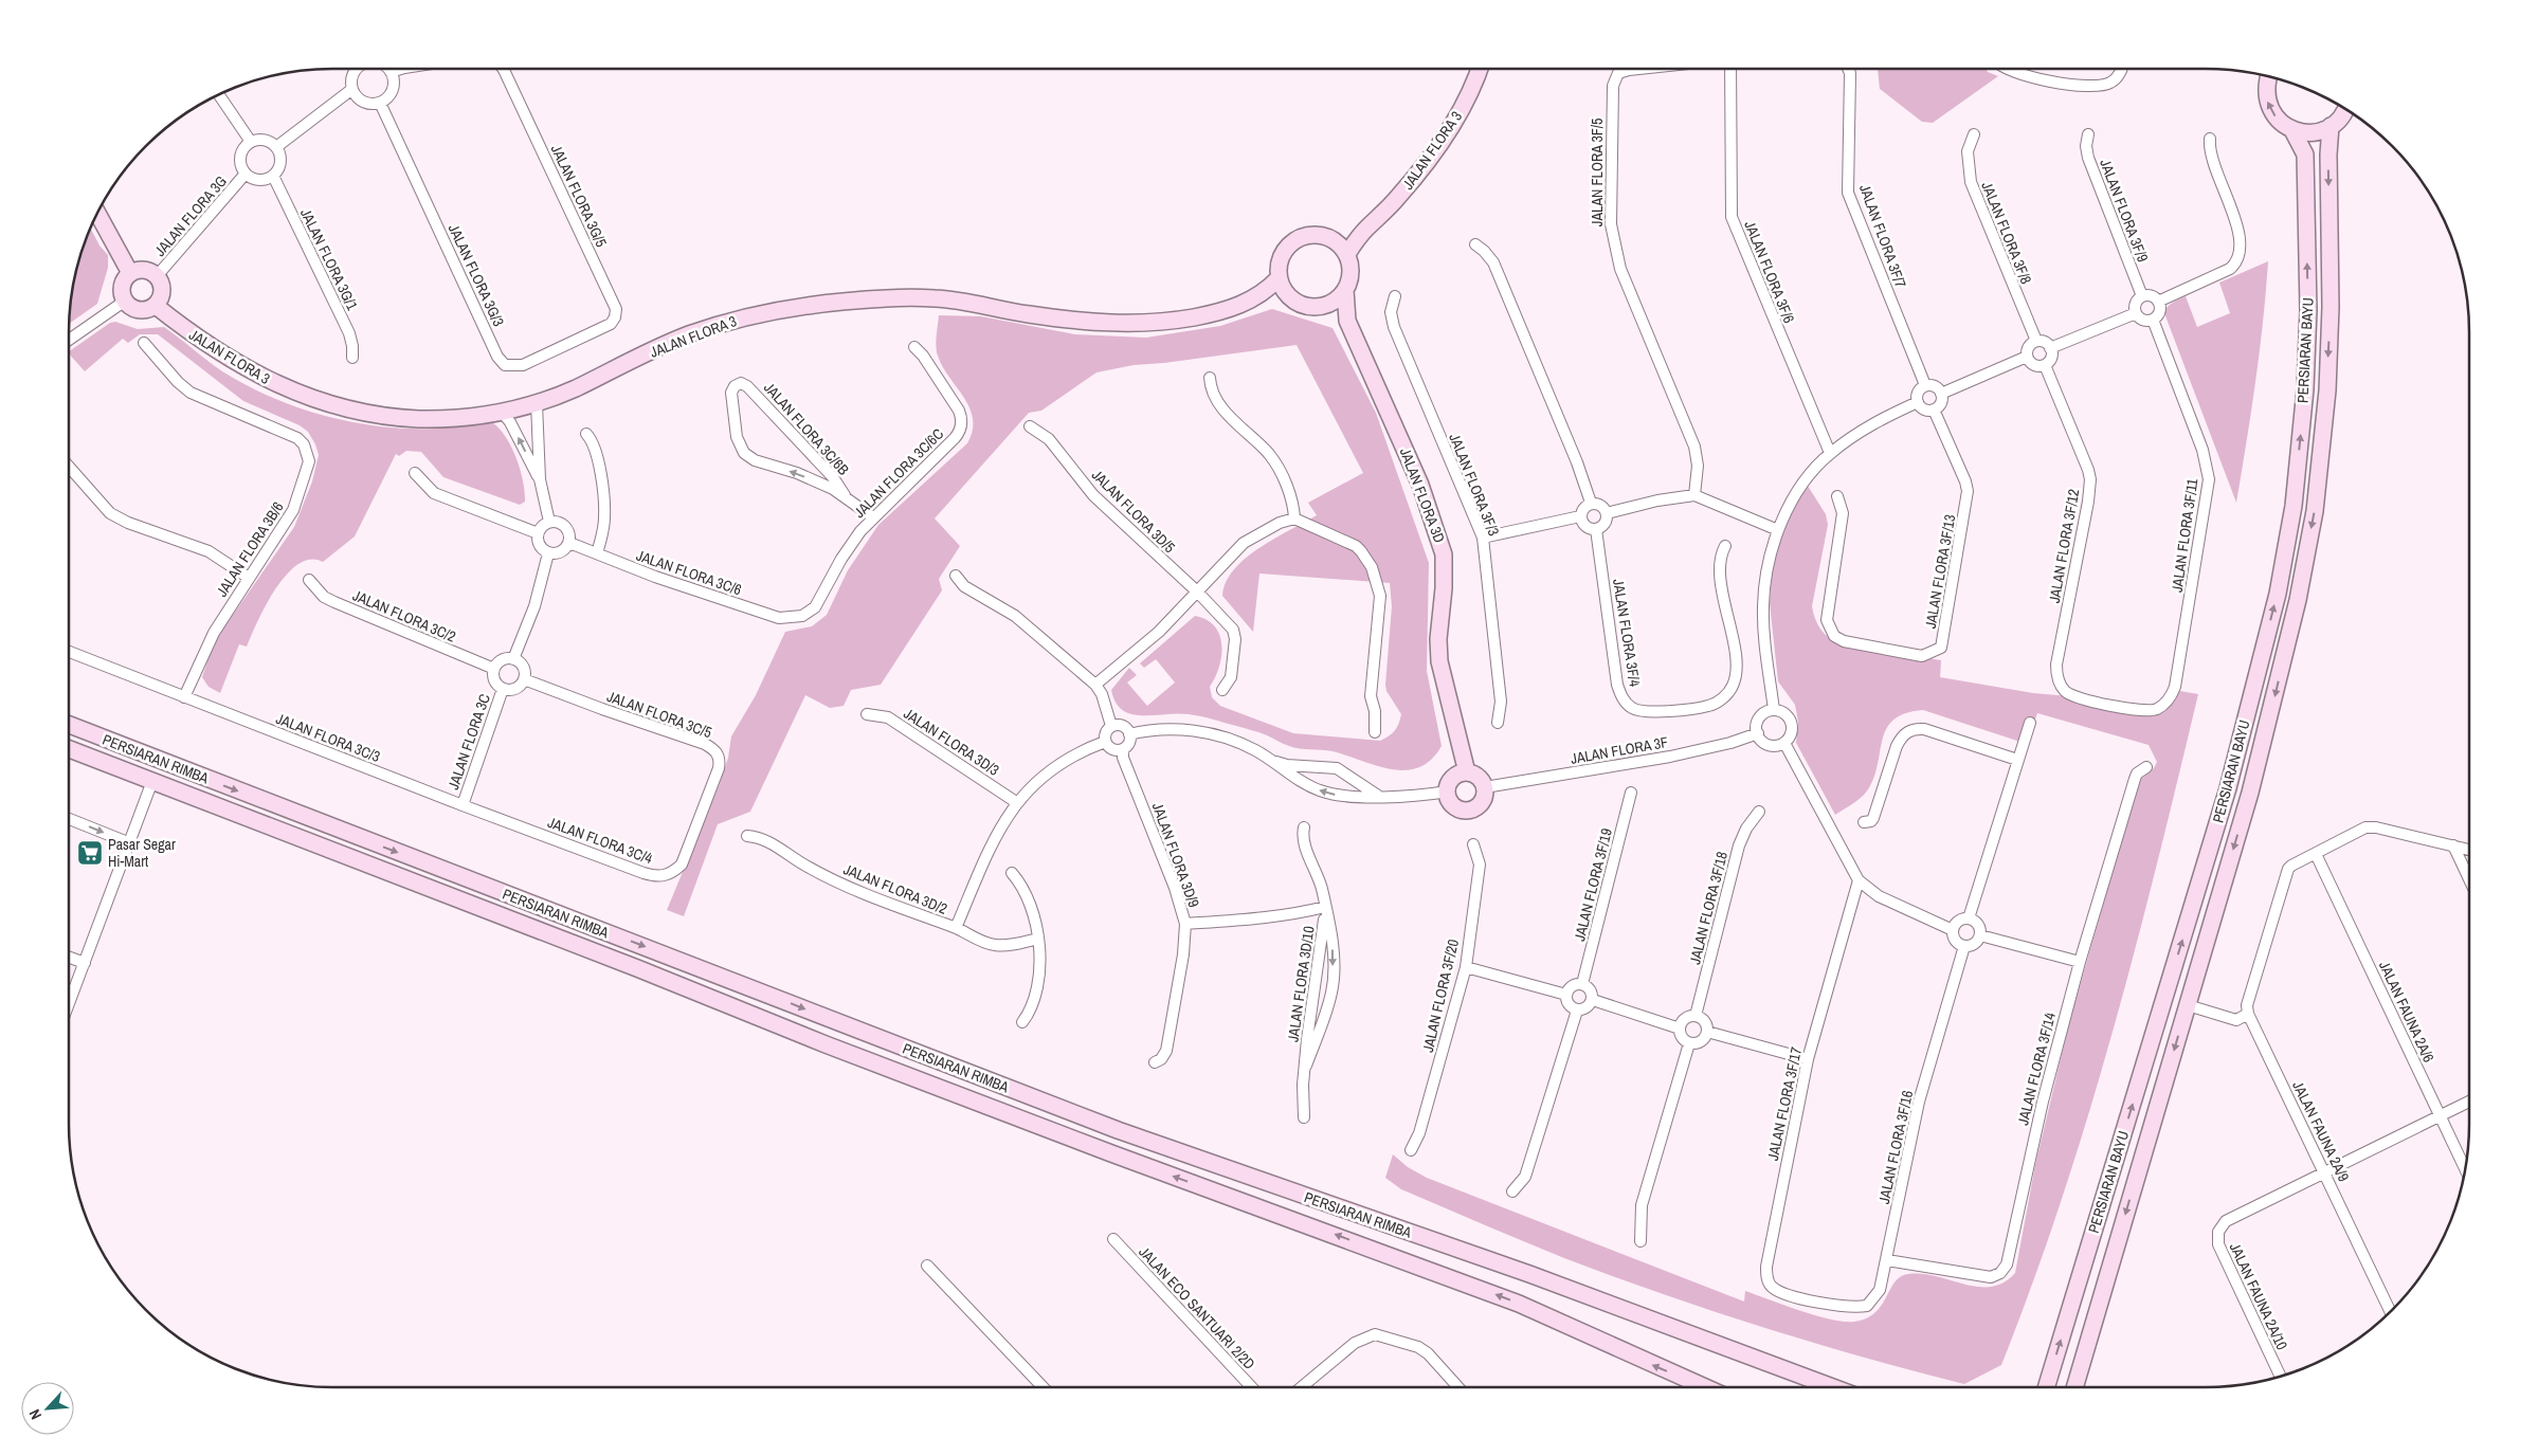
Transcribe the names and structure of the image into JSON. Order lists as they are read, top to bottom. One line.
{"streets":{"street":["JALAN FLORA 3","JALAN FLORA 3F/5","JALAN FLORA 3G/5","JALAN FLORA 3F/9","JALAN FLORA 3G","JALAN FLORA 3F/8","JALAN FLORA 3F/7","JALAN FLORA 3G/1","JALAN FLORA 3F/6","JALAN FLORA 3G/3","PERSIARAN BAYU","JALAN FLORA 3C/6B","JALAN FLORA 3C/6C","JALAN FLORA 3F/3","JALAN FLORA 3D","JALAN FLORA 3D/5","JALAN FLORA 3F/11","JALAN FLORA 3F/12","JALAN FLORA 3B/6","JALAN FLORA 3F/13","JALAN FLORA 3C/6","JALAN FLORA 3C/2","JALAN FLORA 3F/4","JALAN FLORA 3C/5","JALAN FLORA 3C/3","JALAN FLORA 3C","JALAN FLORA 3D/3","JALAN FLORA 3F","PERSIARAN RIMBA","JALAN FLORA 3C/4","JALAN FLORA 3D/9","JALAN FLORA 3F/19","JALAN FLORA 3D/2","JALAN FLORA 3F/18","JALAN FLORA 3D/10","JALAN FLORA 3F/20","JALAN FAUNA 2A/6","JALAN FLORA 3F/14","JALAN FLORA 3F/17","JALAN FAUNA 2A/9","JALAN FLORA 3F/16","JALAN FAUNA 2A/10","JALAN ECO SANTUARI 2/2D"]},"crossings":[["JALAN FLORA 3","JALAN FLORA 3G"],["JALAN FLORA 3","JALAN FLORA 3D"],["JALAN FLORA 3G/5","JALAN FLORA 3G/3"],["JALAN FLORA 3F/9","JALAN FLORA 3F/11"],["JALAN FLORA 3G","JALAN FLORA 3G/1"],["JALAN FLORA 3F/8","JALAN FLORA 3F/12"],["JALAN FLORA 3F/7","JALAN FLORA 3F/13"],["JALAN FLORA 3C/6B","JALAN FLORA 3C/6C"],["JALAN FLORA 3C/6C","JALAN FLORA 3C/6"],["JALAN FLORA 3D","JALAN FLORA 3F"],["JALAN FLORA 3F/11","JALAN FLORA 3F/12"],["JALAN FLORA 3B/6","JALAN FLORA 3C/3"],["JALAN FLORA 3C/2","JALAN FLORA 3C/5"],["JALAN FLORA 3C/2","JALAN FLORA 3C"],["JALAN FLORA 3C/5","JALAN FLORA 3C"],["JALAN FLORA 3C/5","JALAN FLORA 3C/4"],["JALAN FLORA 3C/3","JALAN FLORA 3C"],["JALAN FLORA 3C/3","JALAN FLORA 3C/4"],["JALAN FLORA 3C","JALAN FLORA 3C/4"],["JALAN FLORA 3F/14","JALAN FLORA 3F/16"],["JALAN FLORA 3F/17","JALAN FLORA 3F/16"],["JALAN FAUNA 2A/9","JALAN FAUNA 2A/10"]],"places":{"supermarket":["Pasar Segar Hi-Mart"]},"north":"bottom left"}
